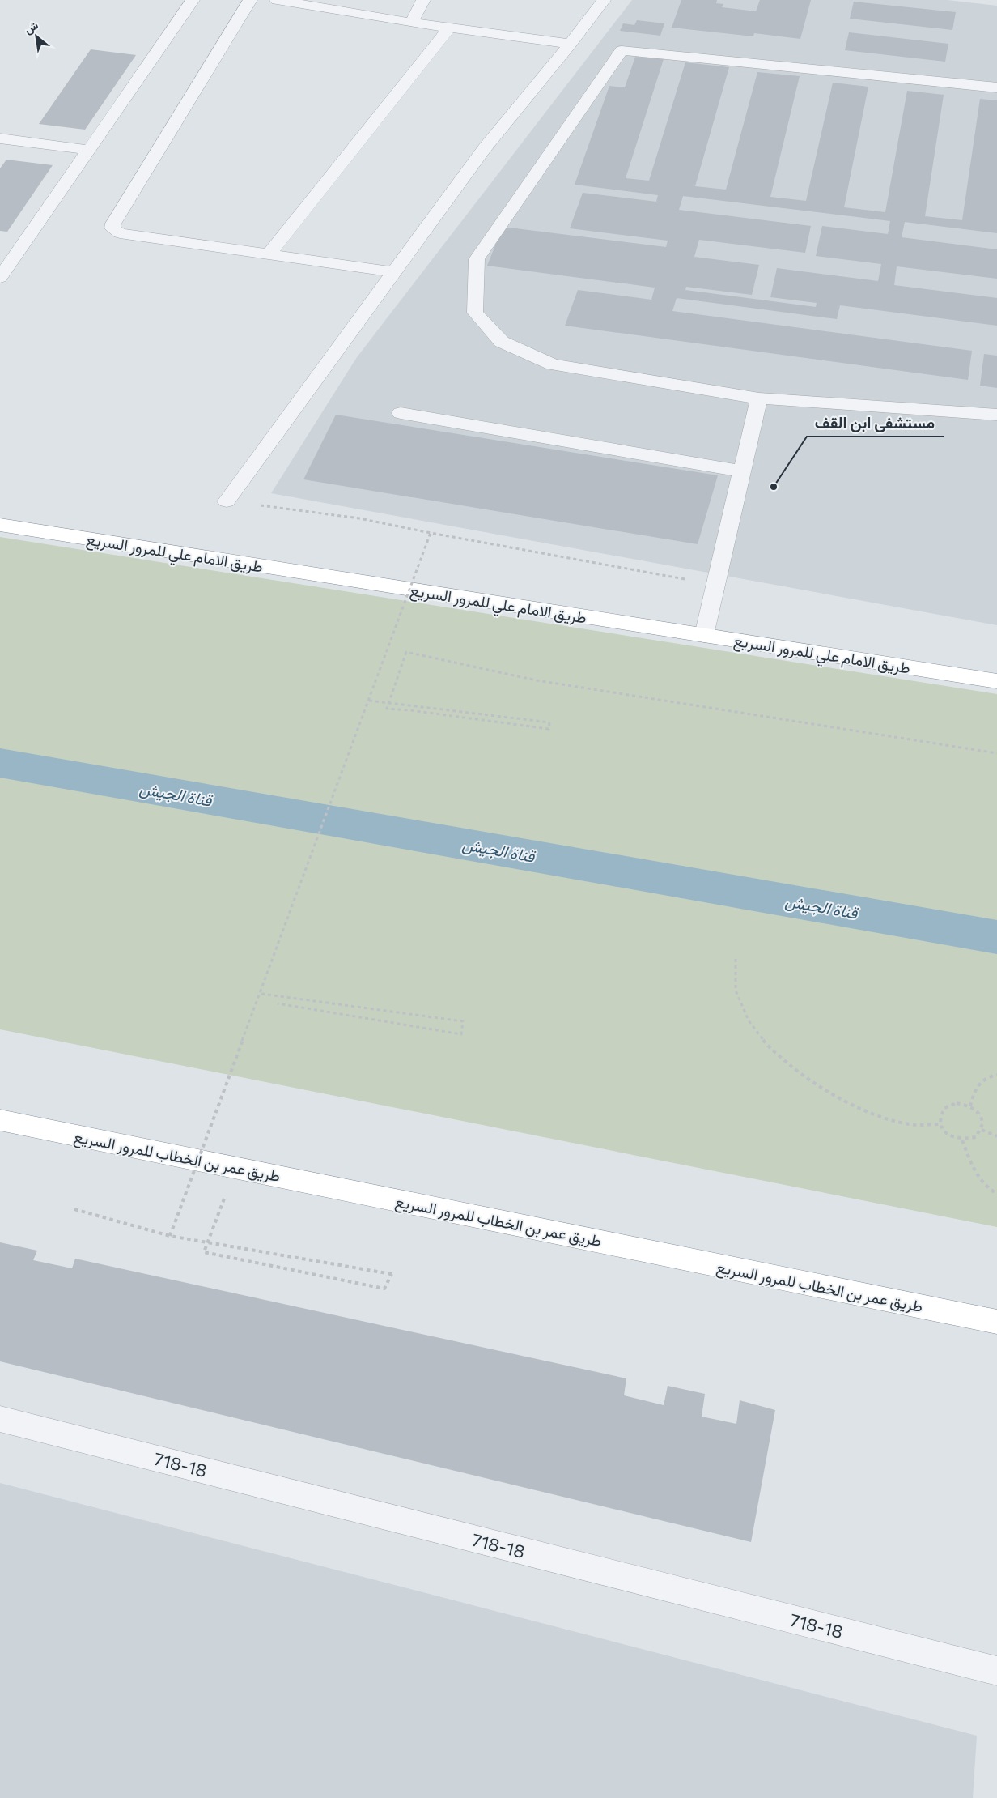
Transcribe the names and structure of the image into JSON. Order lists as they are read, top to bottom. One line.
{"streets":{"highway":["طريق الامام علي للمرور السريع","طريق عمر بن الخطاب للمرور السريع"],"street":["718-18"]},"water":["قناة الجيش"],"places":["مستشفى ابن القف"],"north":"top left"}
